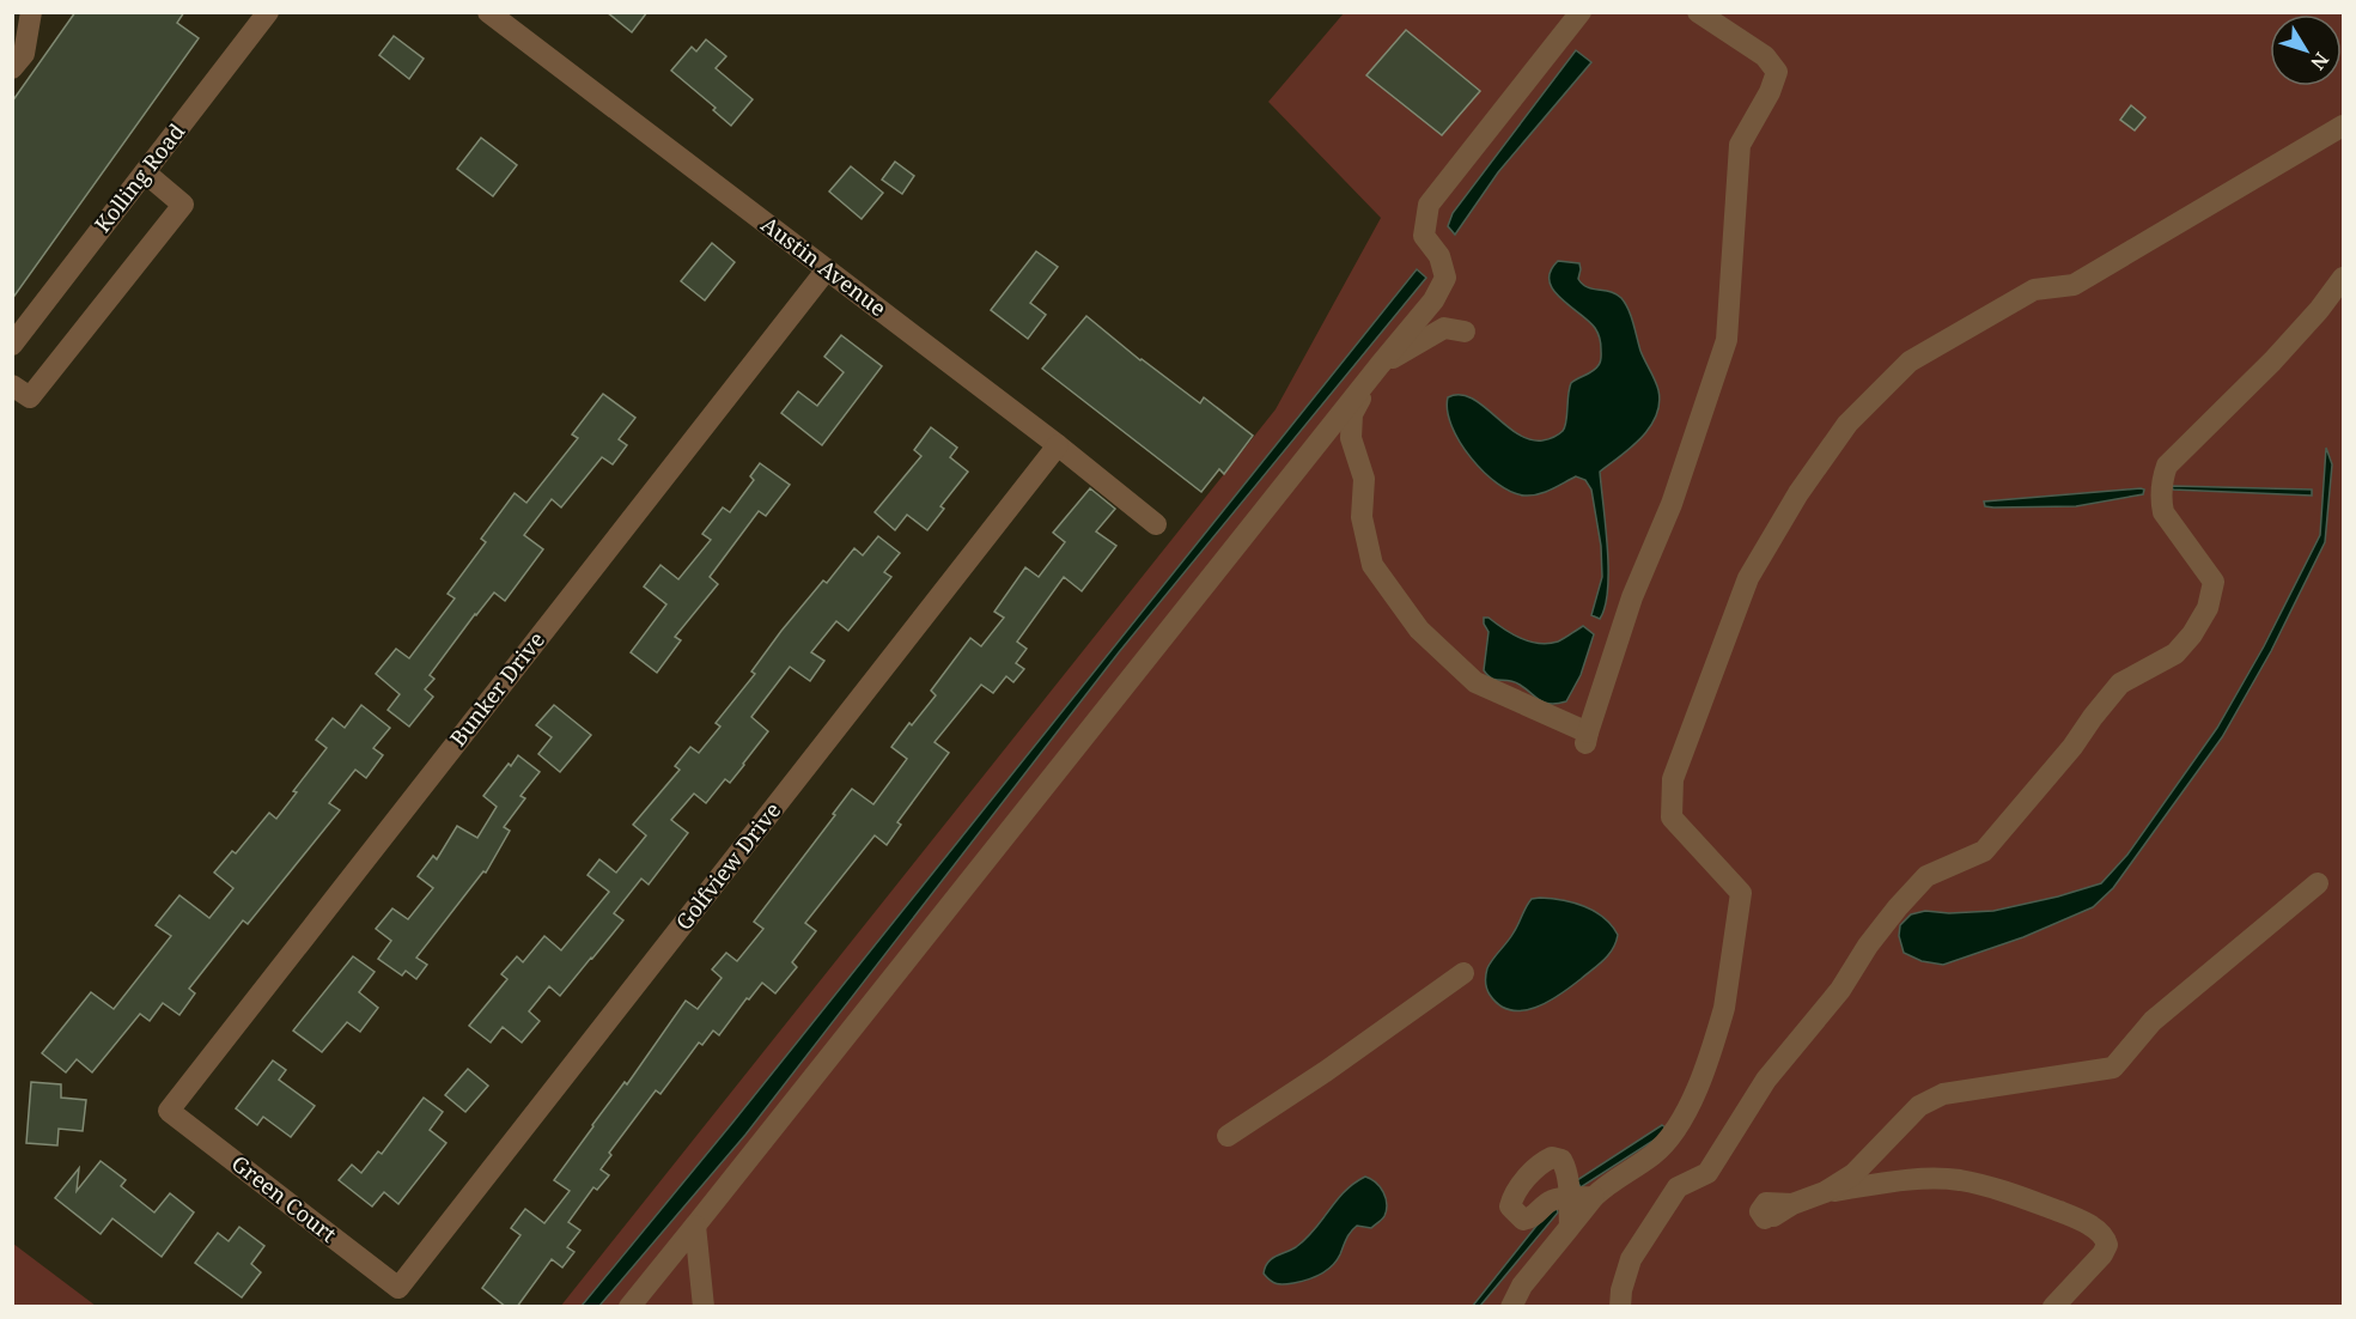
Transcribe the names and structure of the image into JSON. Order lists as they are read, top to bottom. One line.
{"streets":{"street":["Kolling Road","Austin Avenue","Bunker Drive","Golfview Drive","Green Court"]},"crossings":[["Austin Avenue","Bunker Drive"],["Austin Avenue","Golfview Drive"],["Bunker Drive","Green Court"],["Golfview Drive","Green Court"]],"north":"bottom right"}
